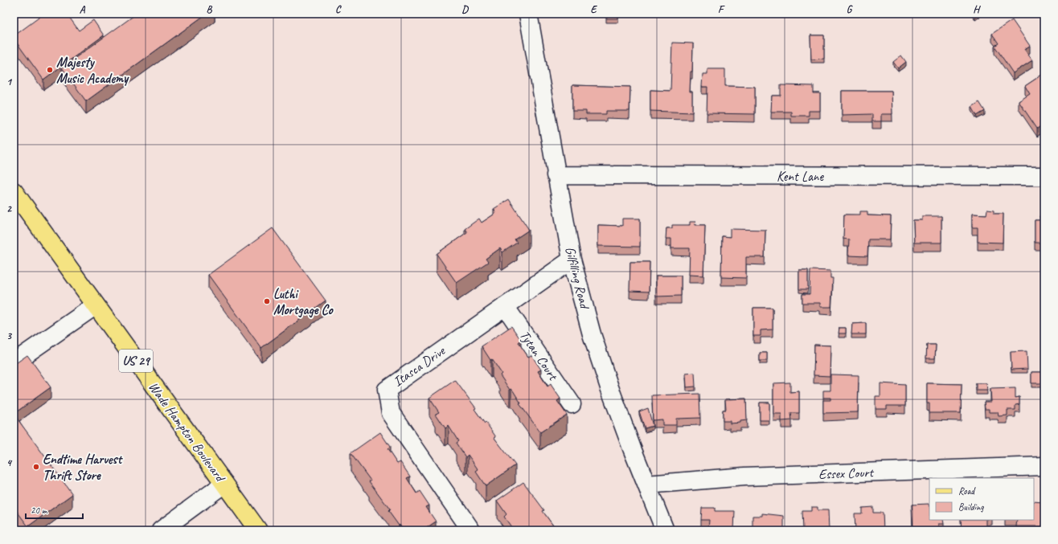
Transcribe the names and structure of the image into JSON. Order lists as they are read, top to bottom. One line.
{"streets":{"main road":["US 29","Wade Hampton Boulevard"],"street":["Kent Lane","Gilfilling Road","Tytan Court","Itasca Drive","Essex Court"]},"crossings":[["Kent Lane","Gilfilling Road"],["Gilfilling Road","Itasca Drive"],["Gilfilling Road","Essex Court"],["Tytan Court","Itasca Drive"]],"places":["Majesty Music Academy","Luthi Mortgage Co","Endtime Harvest Thrift Store"],"legend":["Road","Building"],"scale_bar":"20 m","grid":{"columns":["A","B","C","D","E","F","G","H"],"rows":["1","2","3","4"]}}
